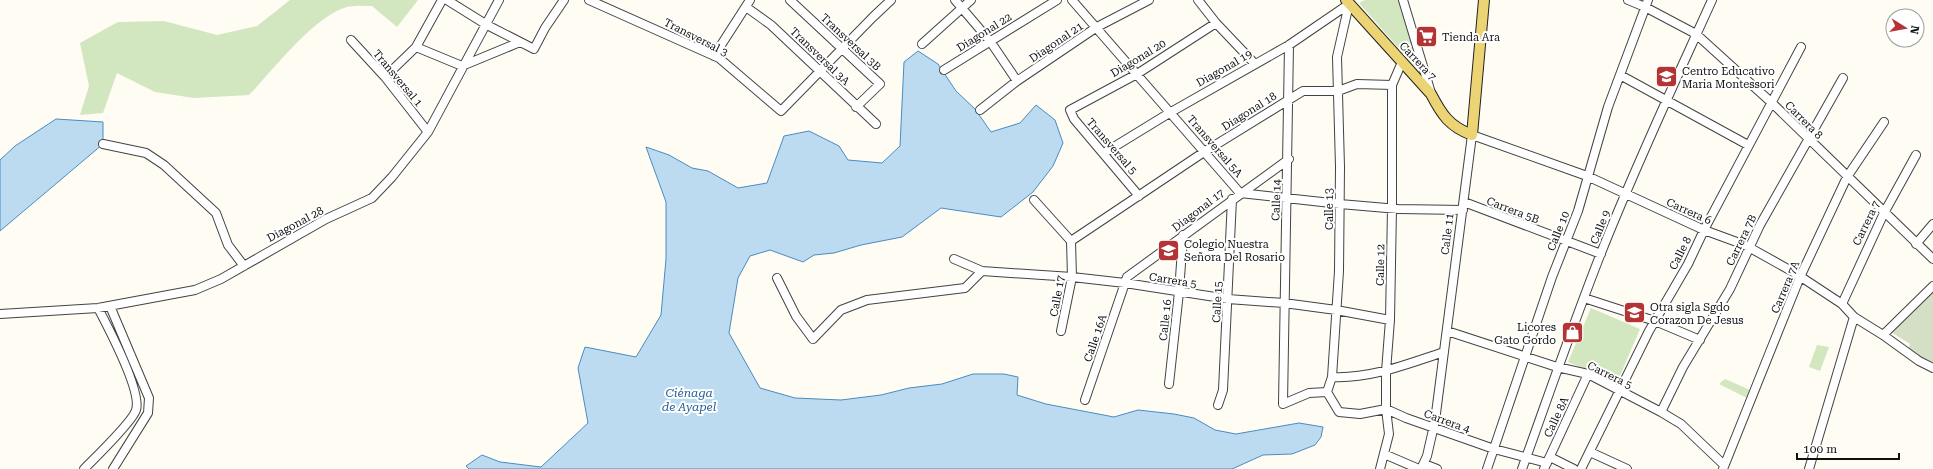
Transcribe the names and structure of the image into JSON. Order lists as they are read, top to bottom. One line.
{"streets":{"main road":["Carrera 7","Calle 11"],"street":["Diagonal 22","Transversal 3","Transversal 3B","Diagonal 21","Transversal 3A","Diagonal 20","Diagonal 19","Transversal 1","Diagonal 18","Carrera 8","Transversal 5","Transversal 5A","Calle 14","Calle 13","Diagonal 17","Carrera 5B","Carrera 6","Diagonal 28","Calle 9","Calle 10","Carrera 7B","Calle 8","Calle 12","Carrera 5","Carrera 7A","Calle 17","Calle 15","Calle 16","Calle 16A","Calle 8A","Carrera 4"]},"crossings":[["Transversal 3","Transversal 3A"],["Transversal 3B","Transversal 3A"],["Diagonal 21","Transversal 5A"],["Diagonal 20","Transversal 5"],["Diagonal 20","Transversal 5A"],["Carrera 7","Diagonal 19"],["Carrera 7","Carrera 8"],["Carrera 7","Calle 13"],["Carrera 7","Carrera 6"],["Carrera 7","Calle 11"],["Carrera 7","Calle 12"],["Diagonal 19","Transversal 5"],["Diagonal 19","Transversal 5A"],["Diagonal 19","Calle 14"],["Diagonal 19","Calle 13"],["Transversal 1","Diagonal 28"],["Diagonal 18","Transversal 5"],["Diagonal 18","Transversal 5A"],["Diagonal 18","Calle 14"],["Diagonal 18","Calle 13"],["Diagonal 18","Calle 12"],["Diagonal 18","Calle 17"],["Carrera 8","Calle 9"],["Carrera 8","Calle 10"],["Carrera 8","Carrera 7B"],["Carrera 8","Calle 8"],["Carrera 8","Carrera 7A"],["Transversal 5A","Calle 14"],["Transversal 5A","Calle 13"],["Transversal 5A","Diagonal 17"],["Transversal 5A","Carrera 5B"],["Transversal 5A","Calle 11"],["Transversal 5A","Calle 12"],["Calle 14","Calle 13"],["Calle 14","Diagonal 17"],["Calle 14","Carrera 5"],["Calle 13","Carrera 5"],["Diagonal 17","Carrera 5"],["Diagonal 17","Calle 15"],["Diagonal 17","Calle 16"],["Diagonal 17","Calle 16A"],["Carrera 5B","Calle 9"],["Carrera 5B","Calle 10"],["Carrera 5B","Calle 11"],["Carrera 6","Calle 9"],["Carrera 6","Calle 10"],["Carrera 6","Calle 11"],["Carrera 6","Carrera 7B"],["Carrera 6","Calle 8"],["Carrera 6","Carrera 7A"],["Calle 9","Carrera 5"],["Calle 9","Carrera 4"],["Calle 10","Carrera 5"],["Calle 10","Carrera 4"],["Calle 11","Carrera 5"],["Calle 11","Carrera 4"],["Carrera 7B","Carrera 5"],["Calle 8","Carrera 5"],["Calle 12","Carrera 5"],["Calle 12","Carrera 4"],["Carrera 5","Carrera 7A"],["Carrera 5","Calle 17"],["Carrera 5","Calle 15"],["Carrera 5","Calle 16"],["Carrera 5","Calle 16A"],["Carrera 5","Calle 8A"],["Calle 8A","Carrera 4"]],"water":["Ciénaga de Ayapel"],"places":{"supermarket":["Tienda Ara"],"school or university":["Centro Educativo Maria Montessori","Colegio Nuestra Señora Del Rosario","Otra sigla Sgdo Corazon De Jesus"],"shop":["Licores Gato Gordo"]},"scale_bar":"100 m","north":"right"}
